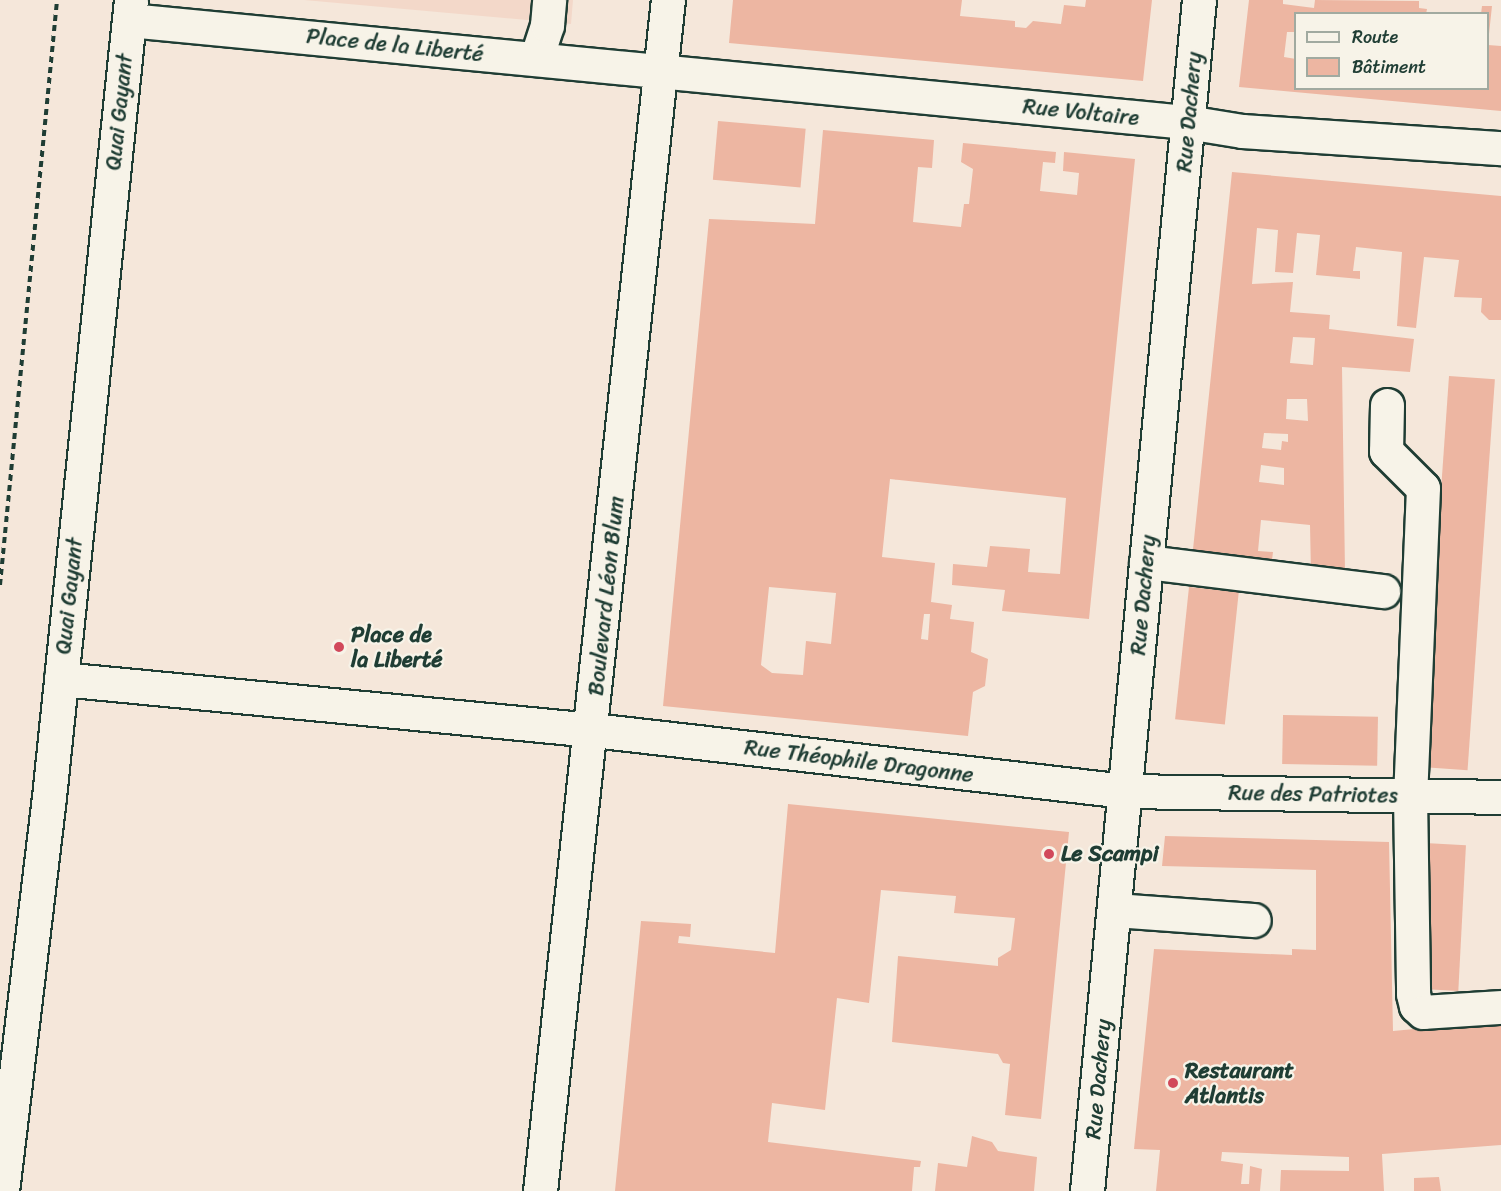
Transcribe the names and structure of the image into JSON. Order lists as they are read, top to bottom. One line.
{"streets":{"street":["Place de la Liberté","Quai Gayant","Rue Voltaire","Rue Dachery","Boulevard Léon Blum","Rue Théophile Dragonne","Rue des Patriotes"]},"crossings":[["Place de la Liberté","Quai Gayant"],["Place de la Liberté","Rue Voltaire"],["Place de la Liberté","Boulevard Léon Blum"],["Quai Gayant","Rue Théophile Dragonne"],["Rue Voltaire","Rue Dachery"],["Rue Voltaire","Boulevard Léon Blum"],["Rue Dachery","Rue Théophile Dragonne"],["Rue Dachery","Rue des Patriotes"],["Boulevard Léon Blum","Rue Théophile Dragonne"],["Rue Théophile Dragonne","Rue des Patriotes"]],"places":["Place de la Liberté","Le Scampi","Restaurant Atlantis"],"legend":["Route","Bâtiment"]}
